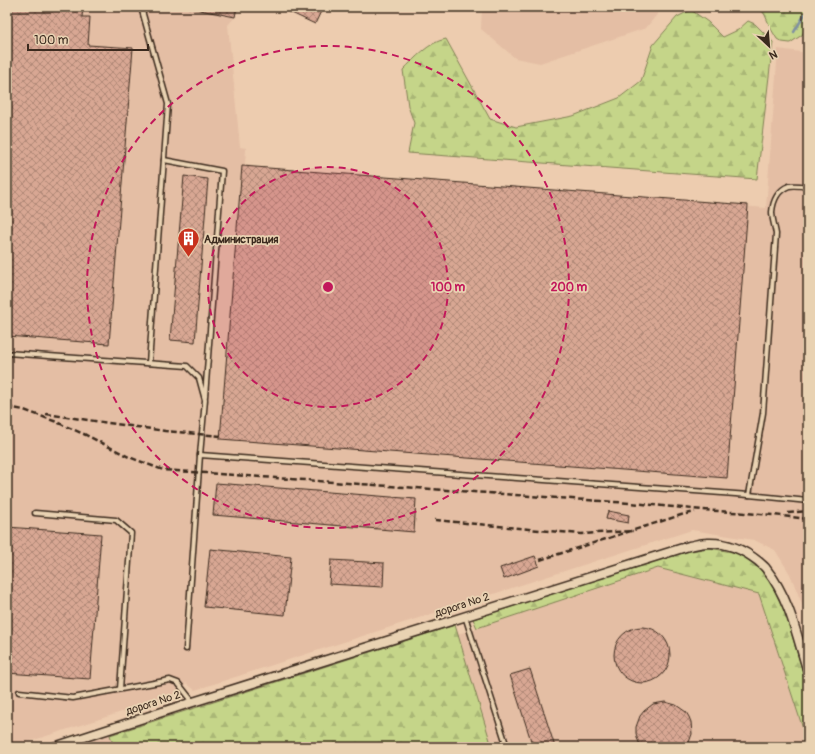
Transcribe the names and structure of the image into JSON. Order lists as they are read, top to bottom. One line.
{"streets":{"street":["дорога № 2"]},"places":{"building":["Администрация"]},"scale_bar":"100 m","north":"bottom right","rings":["100 m","200 m"]}
